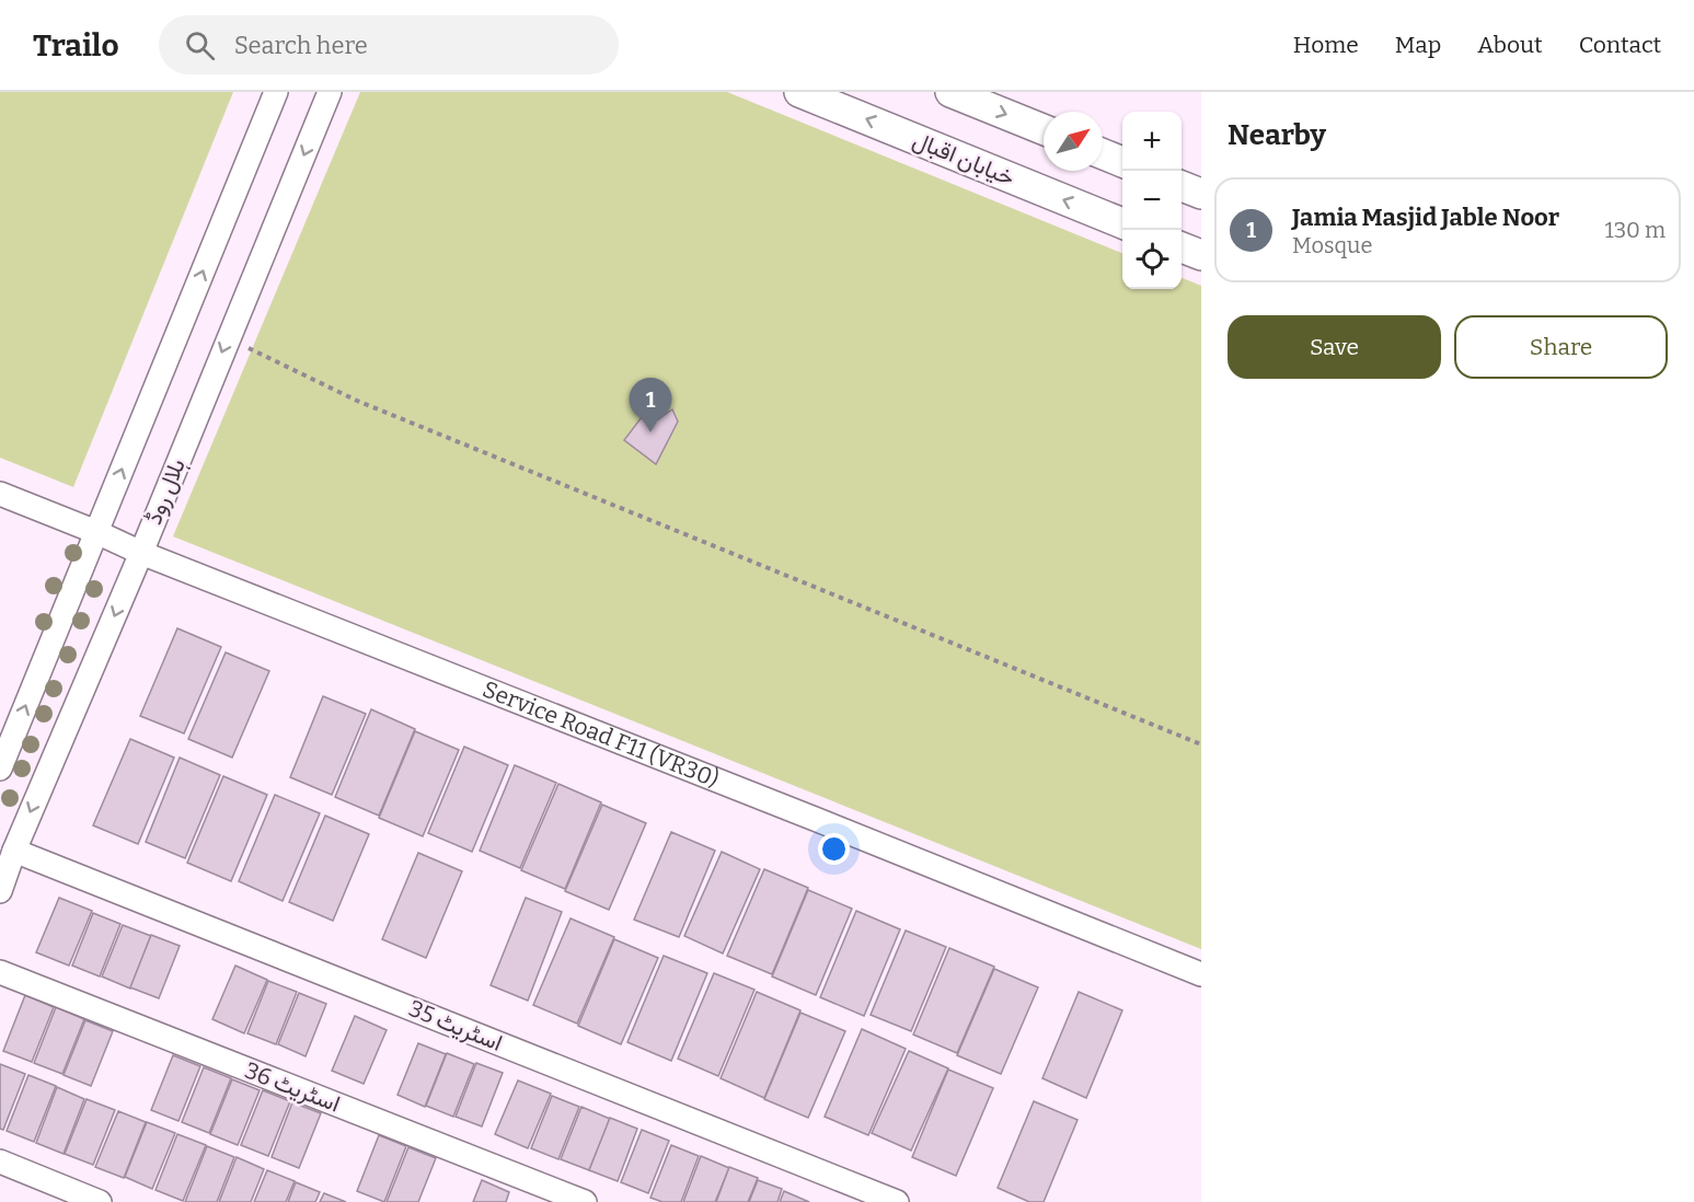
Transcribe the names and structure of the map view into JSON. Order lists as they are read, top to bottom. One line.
{"streets":{"main road":["خیابان اقبال"],"street":["ہلال روڈ","Service Road F11 (VR30)","اسٹریٹ 35","اسٹریٹ 36"]},"crossings":[["ہلال روڈ","Service Road F11 (VR30)"],["ہلال روڈ","اسٹریٹ 35"]],"north":"top right","page":{"header":"Trailo","search":"Search here","nav":["Home","Map","About","Contact"],"heading":"Nearby","map_buttons":["+","−"],"list":[{"mark":"1","name":"Jamia Masjid Jable Noor","note":"Mosque","value":"130 m"}],"buttons":["Save","Share"],"pins":"1"}}
